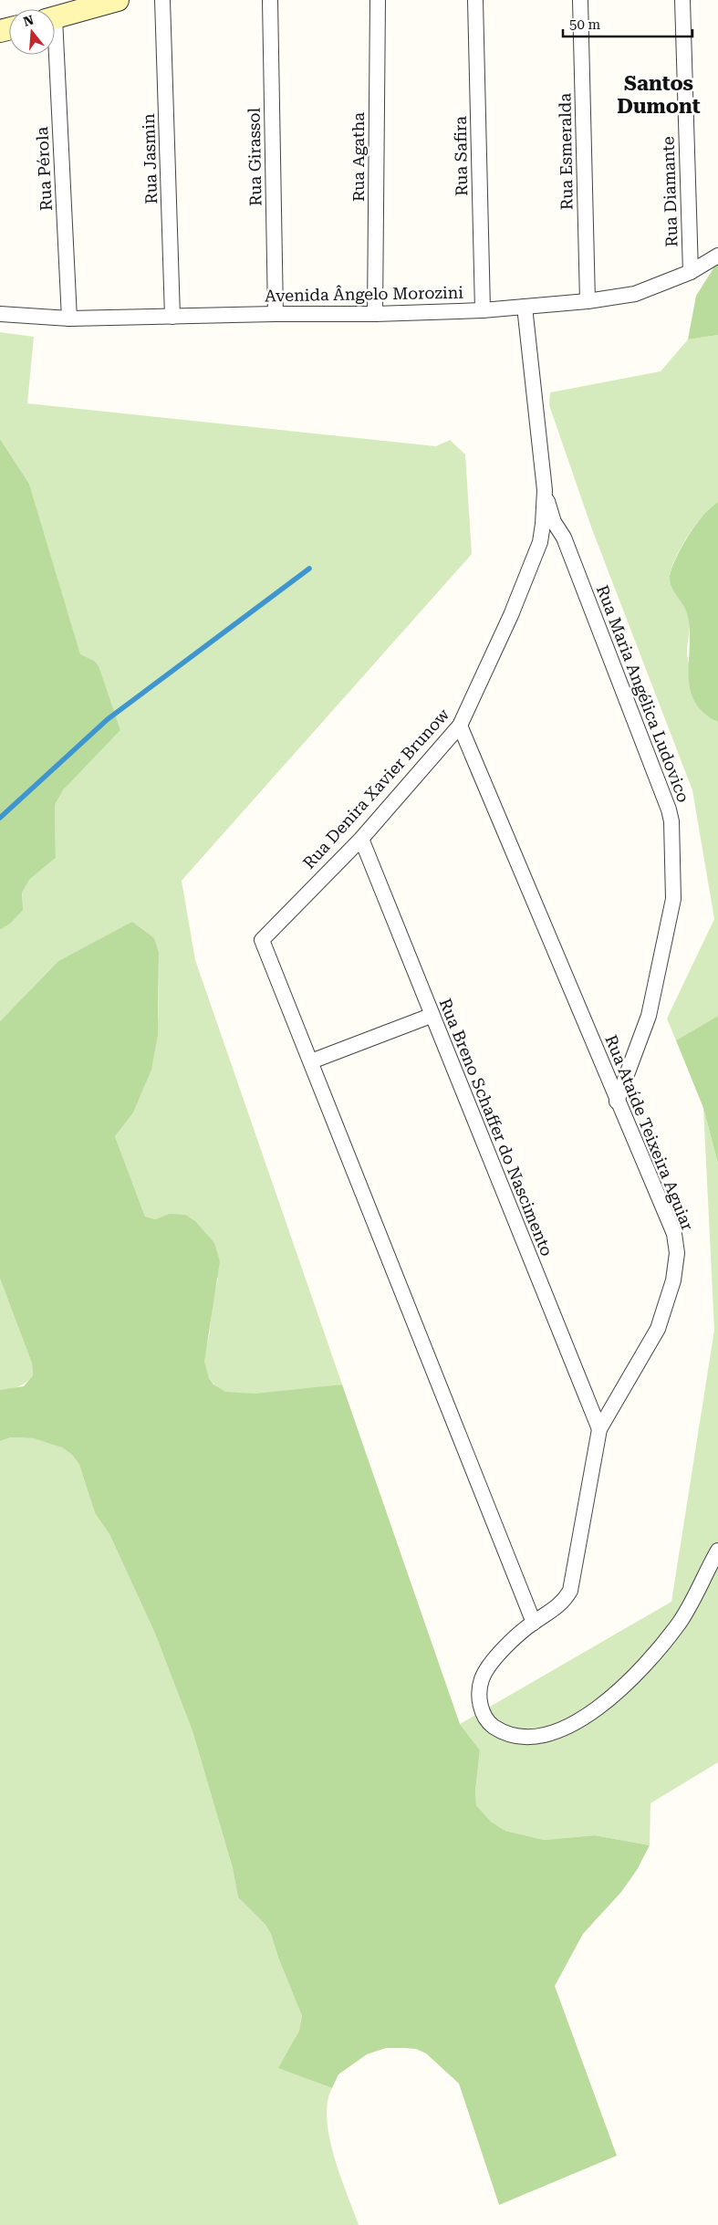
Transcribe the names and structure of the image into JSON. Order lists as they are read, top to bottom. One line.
{"streets":{"street":["Rua Esmeralda","Rua Safira","Rua Girassol","Rua Agatha","Rua Jasmin","Rua Pérola","Rua Diamante","Avenida Ângelo Morozini","Rua Maria Angélica Ludovico","Rua Denira Xavier Brunow","Rua Breno Schaffer do Nascimento","Rua Ataíde Teixeira Aguiar"]},"crossings":[["Rua Esmeralda","Avenida Ângelo Morozini"],["Rua Safira","Avenida Ângelo Morozini"],["Rua Girassol","Avenida Ângelo Morozini"],["Rua Agatha","Avenida Ângelo Morozini"],["Rua Jasmin","Avenida Ângelo Morozini"],["Rua Pérola","Avenida Ângelo Morozini"],["Rua Diamante","Avenida Ângelo Morozini"],["Avenida Ângelo Morozini","Rua Denira Xavier Brunow"],["Rua Maria Angélica Ludovico","Rua Denira Xavier Brunow"],["Rua Maria Angélica Ludovico","Rua Ataíde Teixeira Aguiar"],["Rua Denira Xavier Brunow","Rua Breno Schaffer do Nascimento"],["Rua Denira Xavier Brunow","Rua Ataíde Teixeira Aguiar"],["Rua Breno Schaffer do Nascimento","Rua Ataíde Teixeira Aguiar"]],"districts":["Santos Dumont"],"scale_bar":"50 m","north":"top"}
